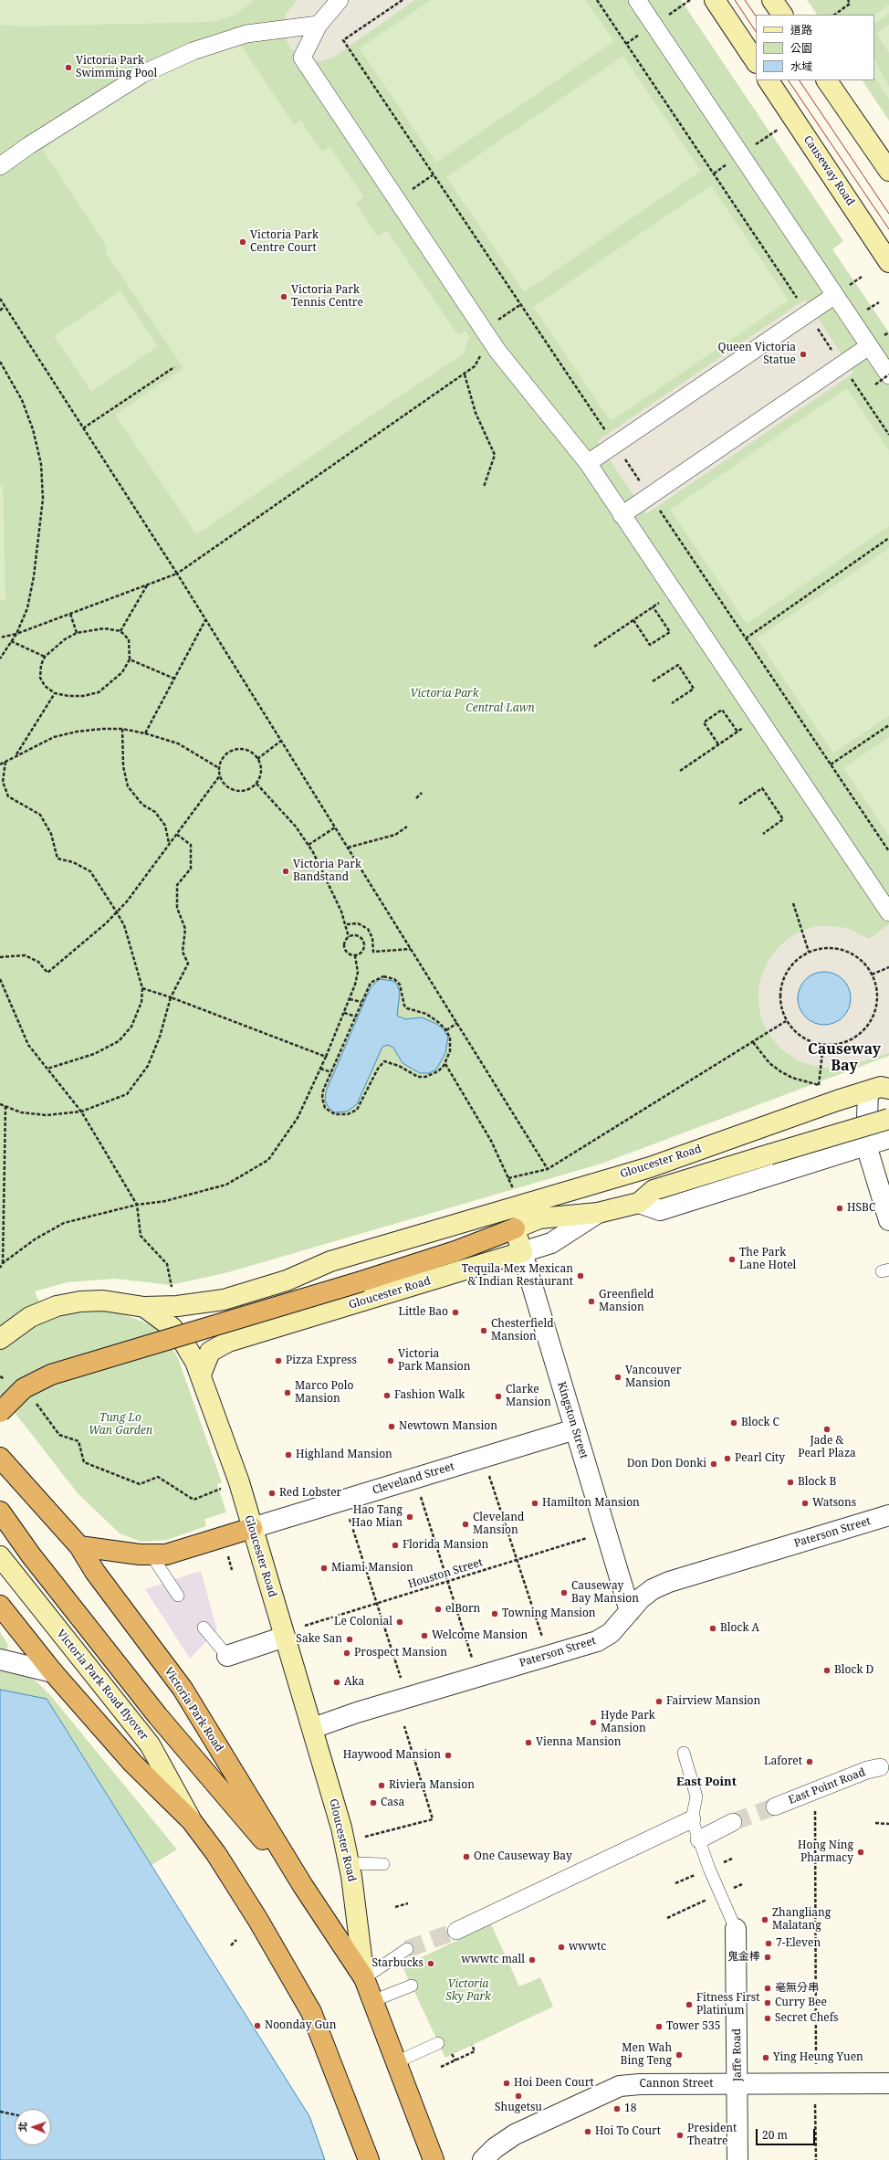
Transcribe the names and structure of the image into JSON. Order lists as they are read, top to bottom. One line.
{"streets":{"highway":["Gloucester Road","Victoria Park Road"],"main road":["Causeway Road","Kingston Street","Victoria Park Road flyover"],"street":["Cleveland Street","Paterson Street","East Point Road","Jaffe Road","Cannon Street"],"path":["Houston Street"]},"crossings":[["Gloucester Road","Kingston Street"],["Gloucester Road","Cleveland Street"],["Gloucester Road","Paterson Street"],["Gloucester Road","Victoria Park Road"],["Kingston Street","Cleveland Street"],["Kingston Street","Paterson Street"],["Jaffe Road","Cannon Street"]],"districts":["Causeway Bay","East Point"],"parks":["Victoria Park","Central Lawn","Tung Lo Wan Garden","Victoria Sky Park"],"places":["Victoria Park Swimming Pool","Victoria Park Centre Court","Victoria Park Tennis Centre","Queen Victoria Statue","Victoria Park Bandstand","HSBC","The Park Lane Hotel","Tequila Mex Mexican & Indian Restaurant","Greenfield Mansion","Little Bao","Chesterfield Mansion","Pizza Express","Victoria Park Mansion","Vancouver Mansion","Marco Polo Mansion","Fashion Walk","Clarke Mansion","Block C","Newtown Mansion","Jade & Pearl Plaza","Highland Mansion","Pearl City","Don Don Donki","Block B","Red Lobster","Hamilton Mansion","Watsons","Hao Tang Hao Mian","Cleveland Mansion","Florida Mansion","Miami Mansion","Causeway Bay Mansion","elBorn","Towning Mansion","Le Colonial","Block A","Welcome Mansion","Sake San","Prospect Mansion","Block D","Aka","Fairview Mansion","Hyde Park Mansion","Vienna Mansion","Haywood Mansion","Laforet","Riviera Mansion","Casa","Hong Ning Pharmacy","One Causeway Bay","Zhangliang Malatang","7-Eleven","wwwtc","鬼金棒","wwwtc mall","Starbucks","毫無分串","Curry Bee","Fitness First Platinum","Secret Chefs","Noonday Gun","Tower 535","Men Wah Bing Teng","Ying Heung Yuen","Hoi Deen Court","Shugetsu","18","Hoi To Court","President Theatre"],"legend":["道路","公園","水域"],"scale_bar":"20 m","north":"left"}
